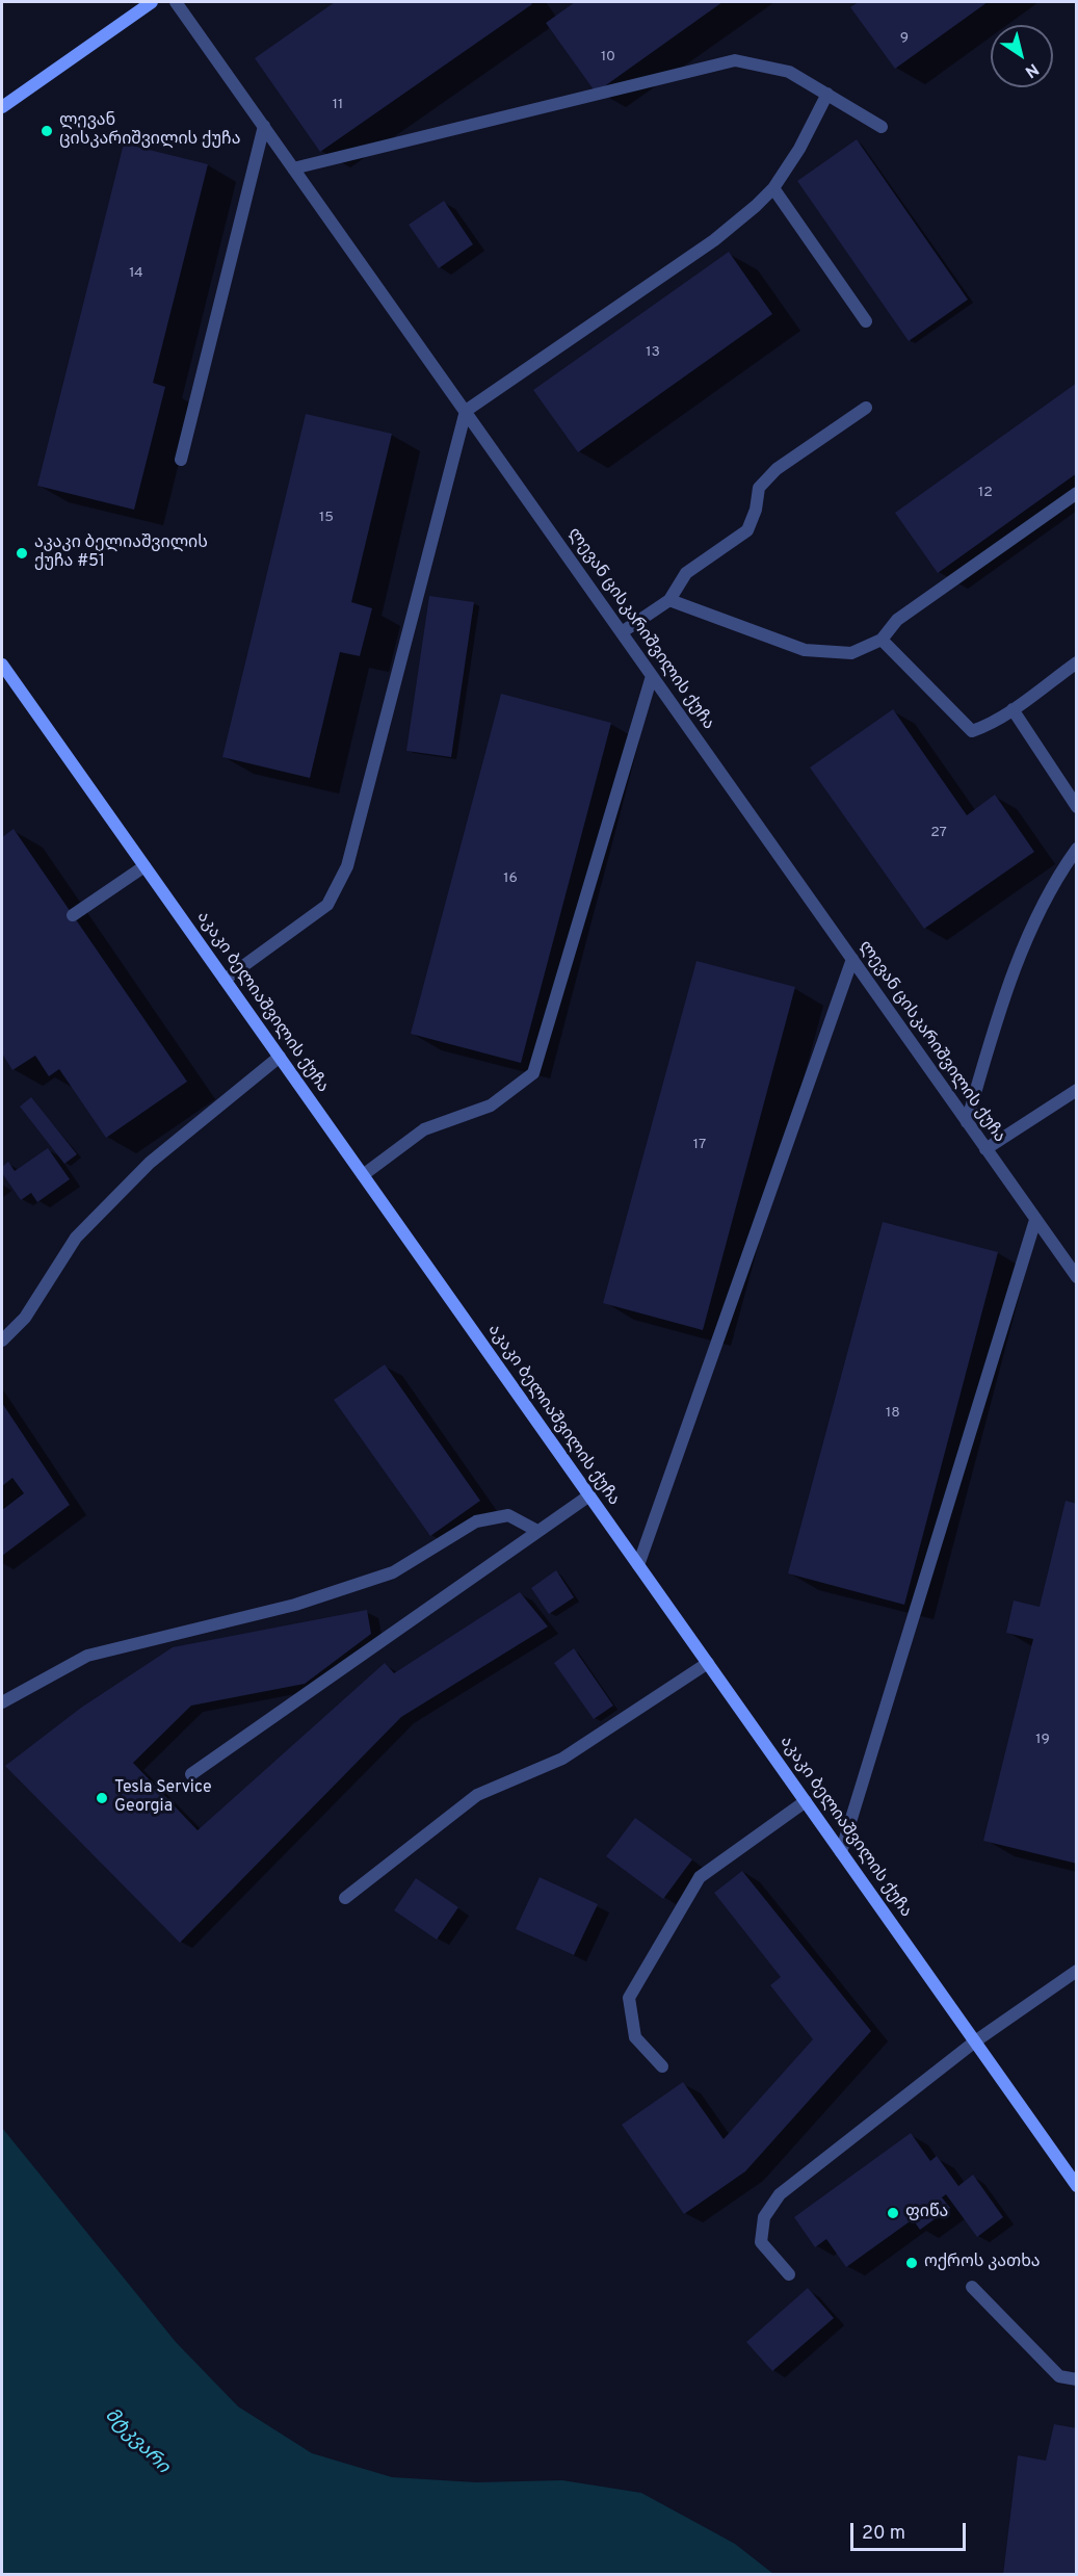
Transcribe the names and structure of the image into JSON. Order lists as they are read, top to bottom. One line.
{"streets":{"main road":["აკაკი ბელიაშვილის ქუჩა"],"street":["ლევან ცისკარიშვილის ქუჩა"]},"water":["მტკვარი"],"places":["ლევან ცისკარიშვილის ქუჩა","აკაკი ბელიაშვილის ქუჩა #51","Tesla Service Georgia","ფიწა","ოქროს კათხა"],"house_numbers":["9","10","11","14","13","12","15","27","16","17","18","19"],"scale_bar":"20 m","north":"bottom right"}
